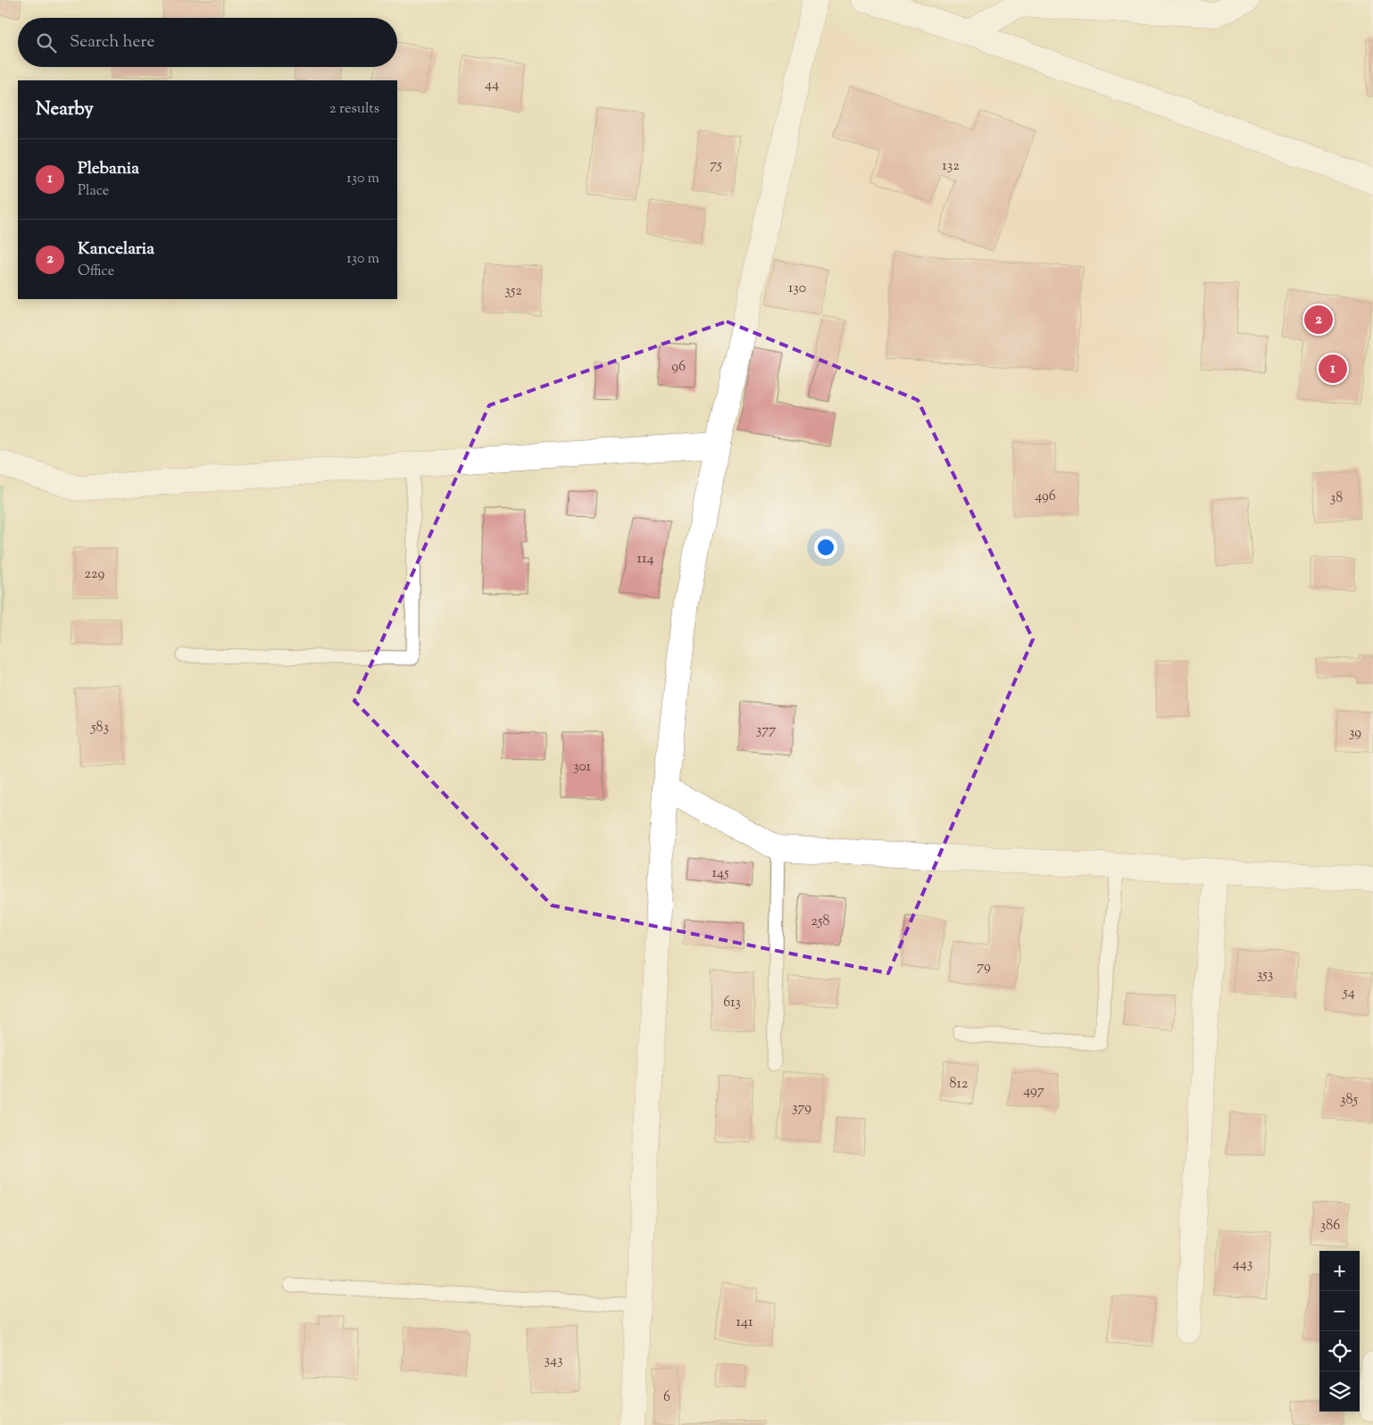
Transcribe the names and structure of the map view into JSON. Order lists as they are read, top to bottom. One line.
{"house_numbers":["44","75","132","130","352","96","496","38","114","229","583","377","39","301","145","258","79","353","54","613","812","497","385","379","386","443","141","343","6"],"page":{"search":"Search here","heading":["Nearby","2 results"],"list":[{"mark":"1","name":"Plebania","note":"Place","value":"130 m"},{"mark":"2","name":"Kancelaria","note":"Office","value":"130 m"}],"pins":["2","1"],"map_buttons":["+","−"]}}
